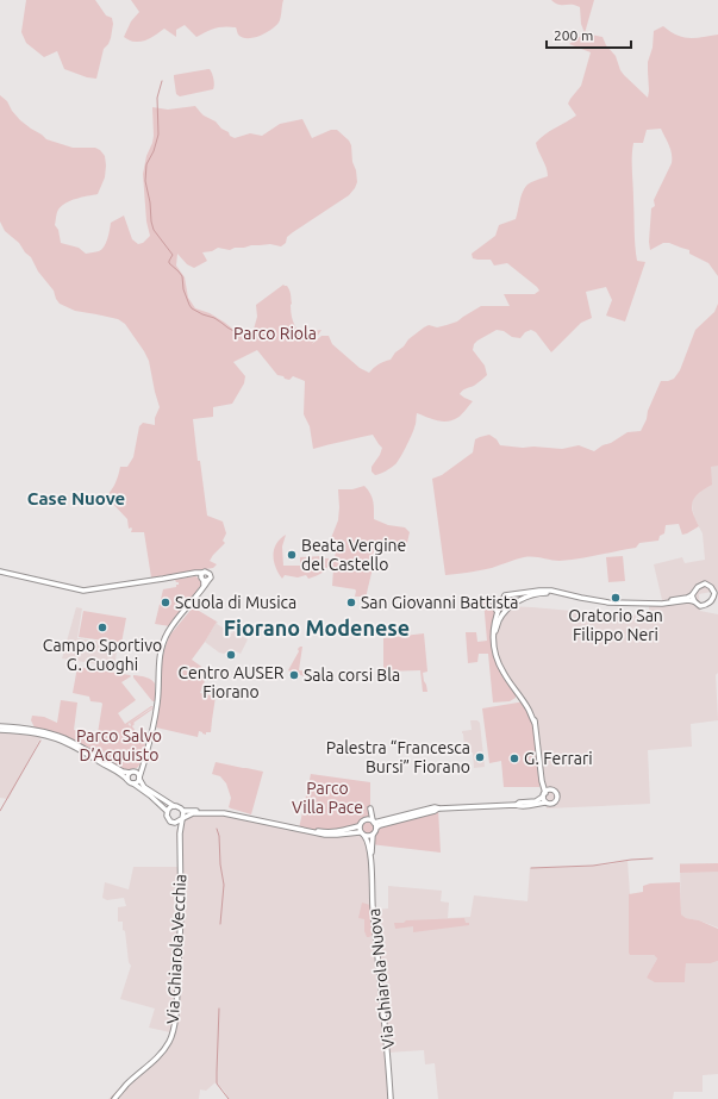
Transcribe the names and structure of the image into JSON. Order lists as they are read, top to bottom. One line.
{"streets":{"street":["Via Ghiarola Vecchia","Via Ghiarola Nuova"]},"districts":["Case Nuove","Fiorano Modenese"],"parks":["Parco Riola","Parco Salvo D’Acquisto","Parco Villa Pace"],"places":["Beata Vergine del Castello","Oratorio San Filippo Neri","Scuola di Musica","San Giovanni Battista","Campo Sportivo G. Cuoghi","Centro AUSER Fiorano","Sala corsi Bla","Palestra “Francesca Bursi” Fiorano","G. Ferrari"],"scale_bar":"200 m"}
